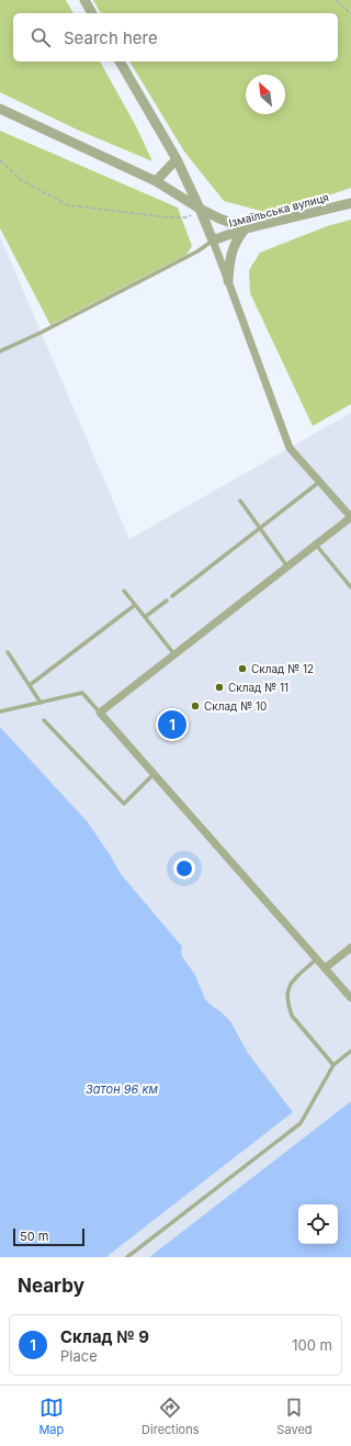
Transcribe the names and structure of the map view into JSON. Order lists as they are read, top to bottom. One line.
{"streets":{"street":["Ізмаїльська вулиця"]},"water":["Затон 96 км"],"places":["Склад № 12","Склад № 11","Склад № 10"],"scale_bar":"50 m","north":"top left","page":{"search":"Search here","pins":"1","scale":"50 m","heading":"Nearby","list":[{"mark":"1","name":"Склад № 9","note":"Place","value":"100 m"}],"nav":["Map","Directions","Saved"]}}
